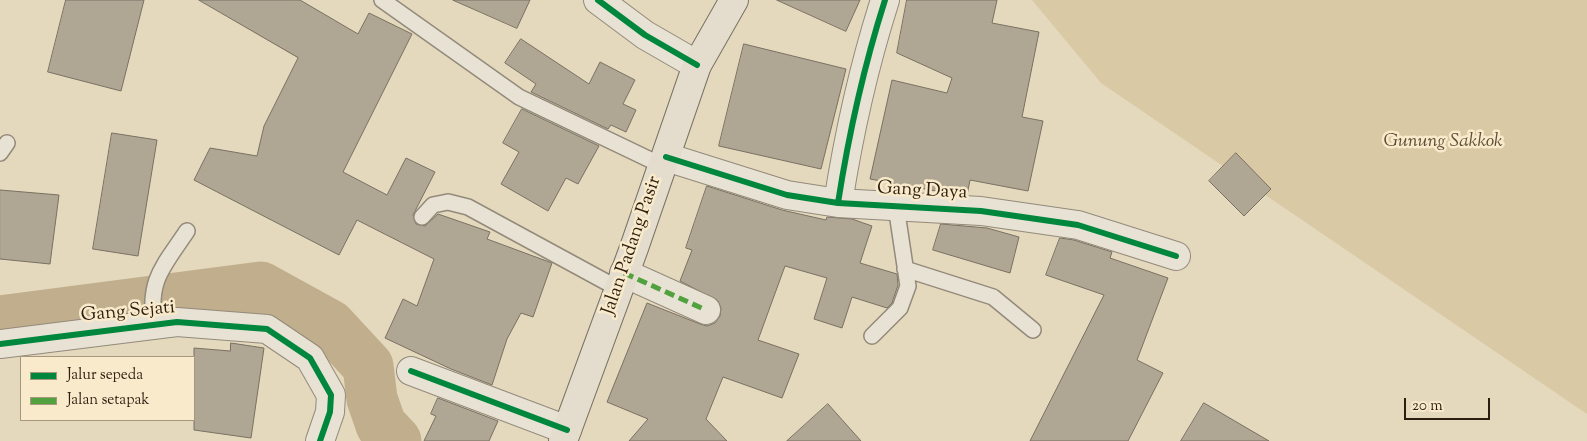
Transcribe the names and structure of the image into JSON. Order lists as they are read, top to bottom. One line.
{"streets":{"highway":["Jalan Padang Pasir"],"street":["Gang Daya","Gang Sejati"]},"crossings":[["Gang Daya","Jalan Padang Pasir"]],"parks":["Gunung Sakkok"],"legend":["Jalur sepeda","Jalan setapak"],"scale_bar":"20 m"}
